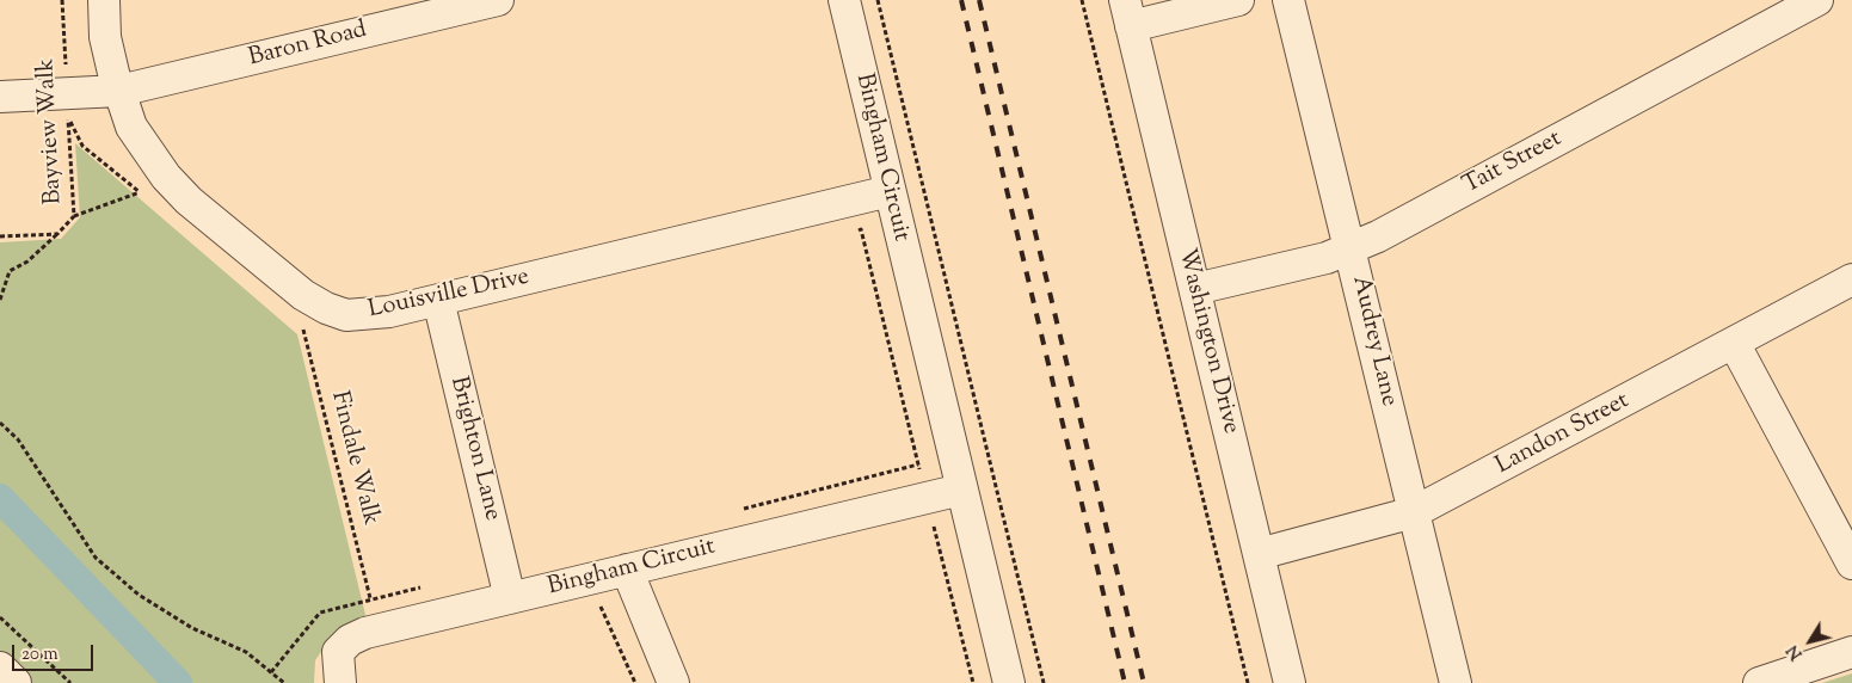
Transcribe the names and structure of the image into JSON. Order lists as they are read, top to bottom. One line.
{"streets":{"street":["Baron Road","Bingham Circuit","Tait Street","Louisville Drive","Washington Drive","Audrey Lane","Landon Street","Brighton Lane"],"path":["Bayview Walk","Findale Walk"]},"crossings":[["Baron Road","Bayview Walk"],["Baron Road","Louisville Drive"],["Bingham Circuit","Louisville Drive"],["Bingham Circuit","Brighton Lane"],["Tait Street","Washington Drive"],["Tait Street","Audrey Lane"],["Louisville Drive","Brighton Lane"],["Washington Drive","Landon Street"],["Audrey Lane","Landon Street"]],"scale_bar":"20 m","north":"bottom left"}
